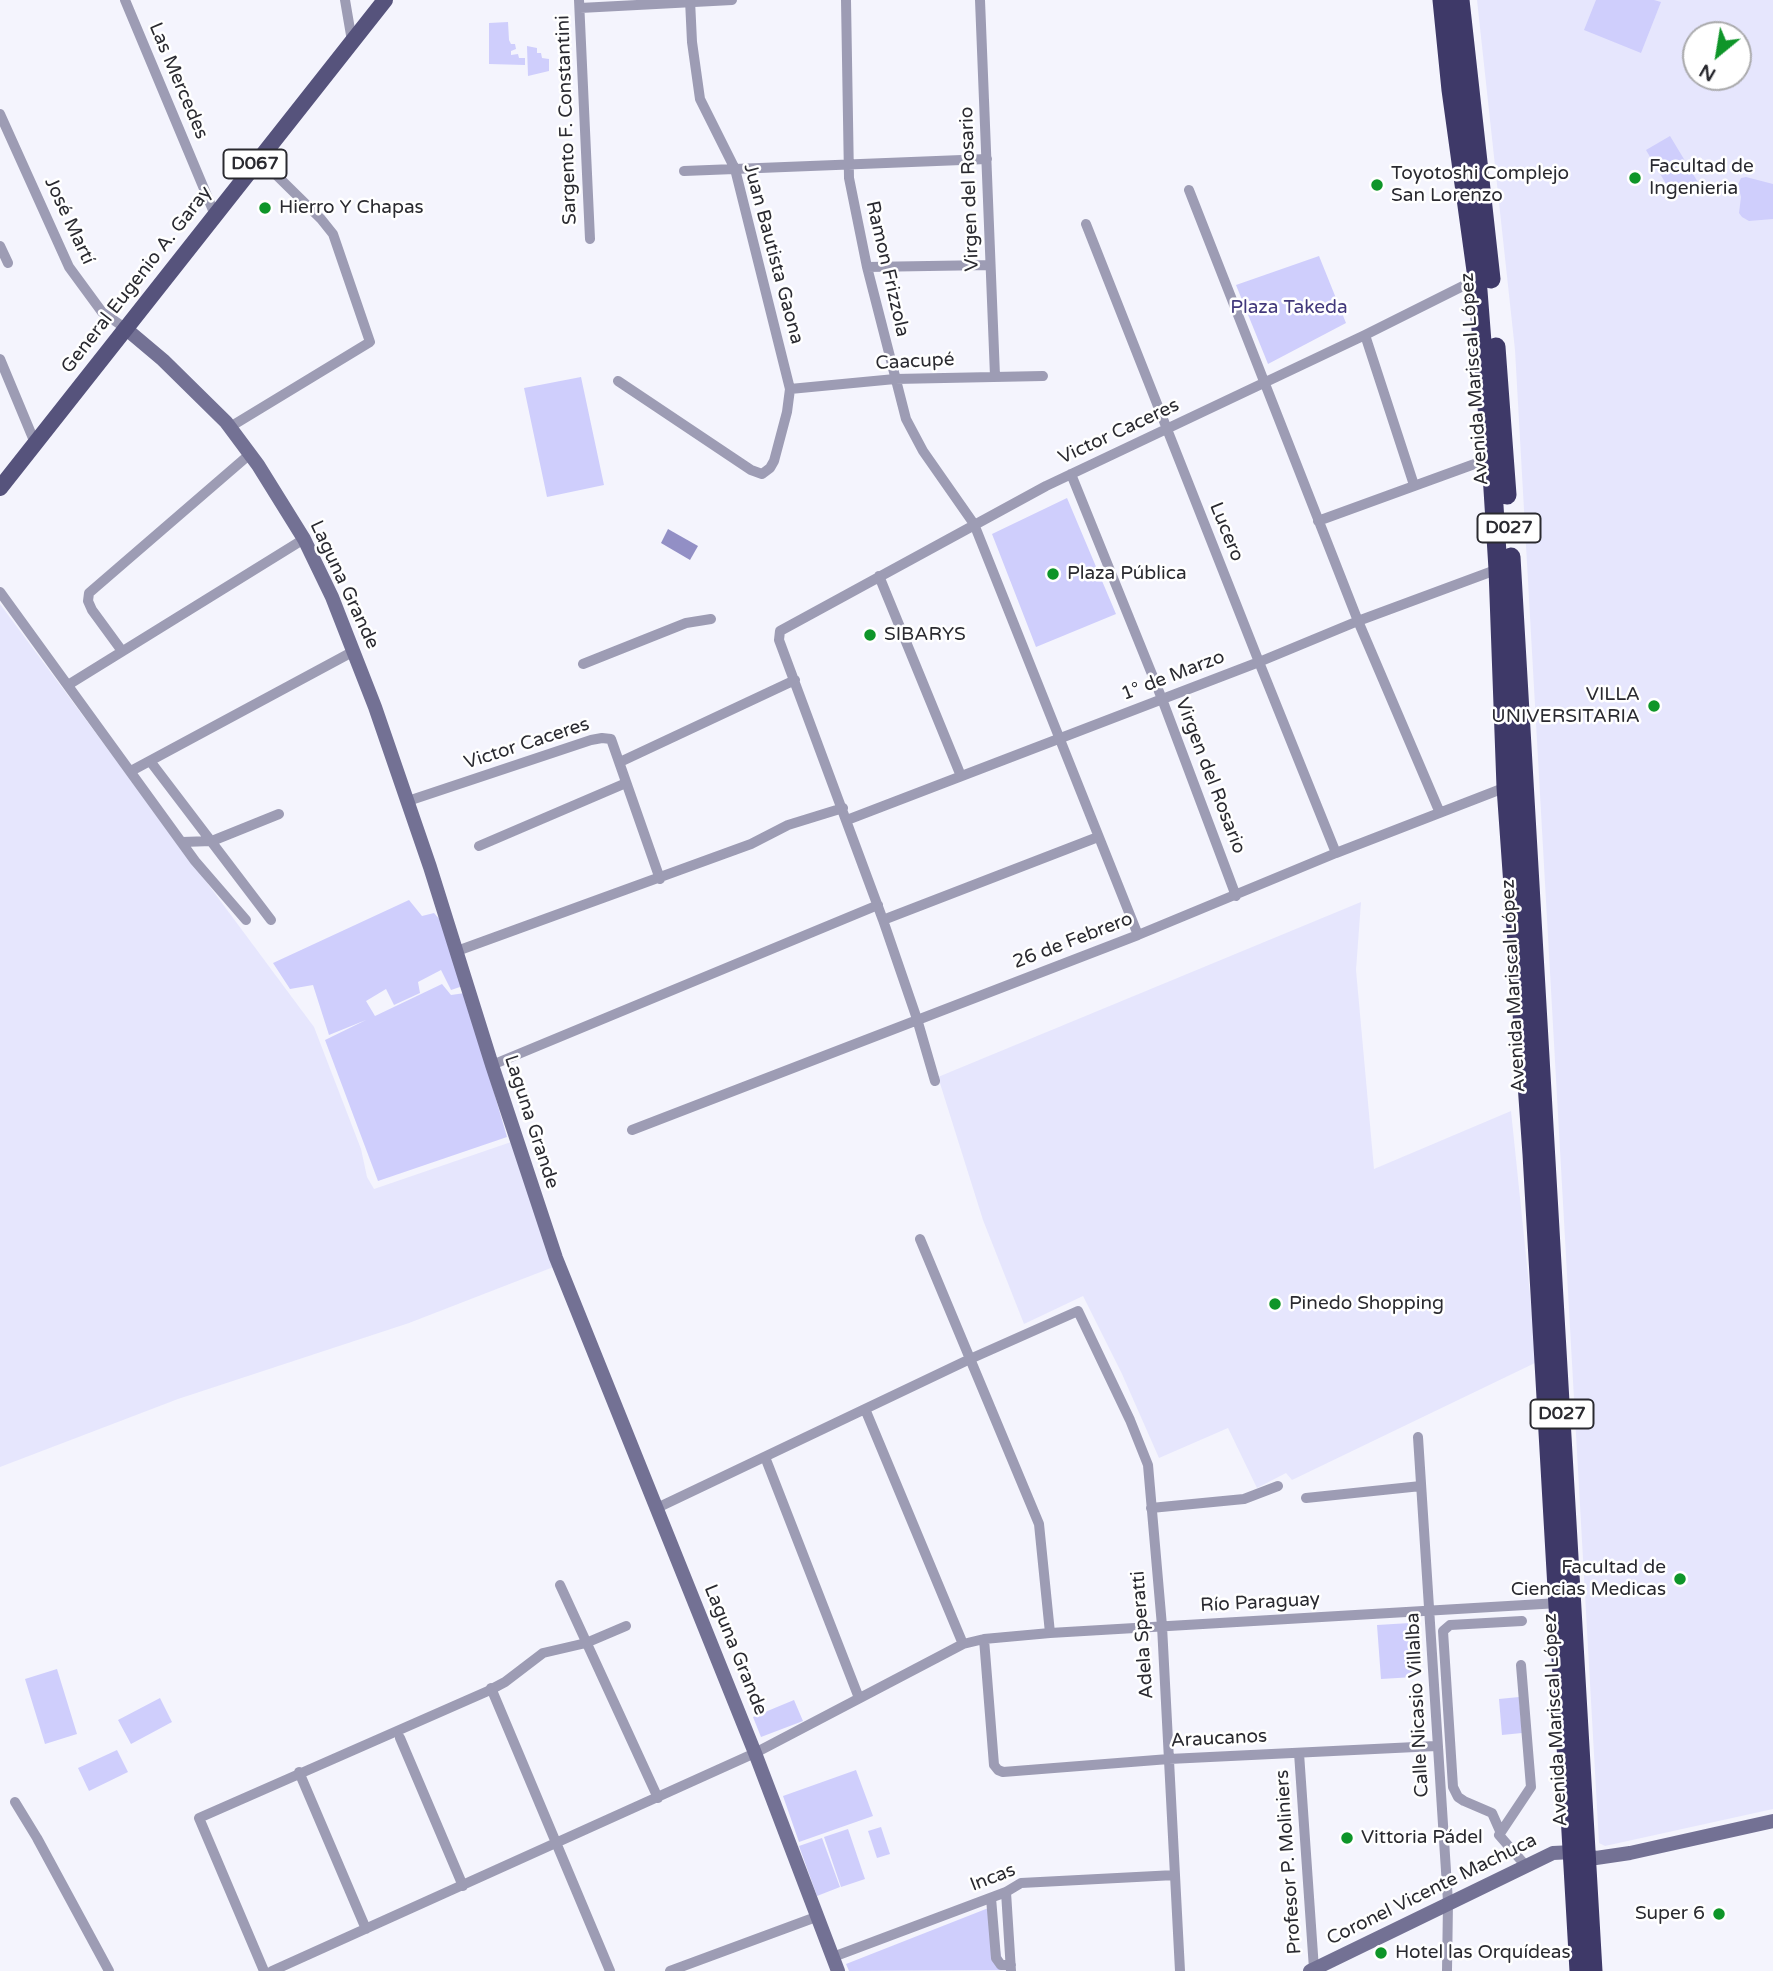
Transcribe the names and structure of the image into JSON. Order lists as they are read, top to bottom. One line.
{"streets":{"highway":["Avenida Mariscal López","D027"],"main road":["D067","General Eugenio A. Garay","Laguna Grande","Coronel Vicente Machuca"],"street":["Las Mercedes","Sargento F. Constantini","Virgen del Rosario","José Martí","Juan Bautista Gaona","Ramon Frizzola","Caacupé","Victor Caceres","Lucero","1° de Marzo","26 de Febrero","Río Paraguay","Adela Speratti","Calle Nicasio Villalba","Araucanos","Profesor P. Moliniers","Incas"]},"crossings":[["Las Mercedes","General Eugenio A. Garay"],["Virgen del Rosario","Caacupé"],["Virgen del Rosario","Victor Caceres"],["Virgen del Rosario","1° de Marzo"],["Virgen del Rosario","26 de Febrero"],["José Martí","General Eugenio A. Garay"],["José Martí","Laguna Grande"],["Juan Bautista Gaona","Caacupé"],["Ramon Frizzola","Caacupé"],["Ramon Frizzola","Victor Caceres"],["Ramon Frizzola","1° de Marzo"],["Ramon Frizzola","26 de Febrero"],["General Eugenio A. Garay","Laguna Grande"],["Avenida Mariscal López","Victor Caceres"],["Avenida Mariscal López","D027"],["Avenida Mariscal López","1° de Marzo"],["Avenida Mariscal López","26 de Febrero"],["Avenida Mariscal López","Río Paraguay"],["Avenida Mariscal López","Coronel Vicente Machuca"],["Victor Caceres","D027"],["Victor Caceres","Lucero"],["Victor Caceres","Laguna Grande"],["D027","1° de Marzo"],["D027","26 de Febrero"],["D027","Río Paraguay"],["Lucero","1° de Marzo"],["Lucero","26 de Febrero"],["Laguna Grande","Río Paraguay"],["Laguna Grande","Incas"],["Río Paraguay","Adela Speratti"],["Río Paraguay","Calle Nicasio Villalba"],["Río Paraguay","Araucanos"],["Adela Speratti","Araucanos"],["Adela Speratti","Incas"],["Calle Nicasio Villalba","Araucanos"],["Calle Nicasio Villalba","Coronel Vicente Machuca"],["Araucanos","Profesor P. Moliniers"],["Profesor P. Moliniers","Coronel Vicente Machuca"]],"parks":["Plaza Takeda"],"places":["Facultad de Ingenieria","Toyotoshi Complejo San Lorenzo","Hierro Y Chapas","Plaza Pública","SIBARYS","VILLA UNIVERSITARIA","Pinedo Shopping","Facultad de Ciencias Medicas","Vittoria Pádel","Super 6","Hotel las Orquídeas"],"north":"bottom left"}
